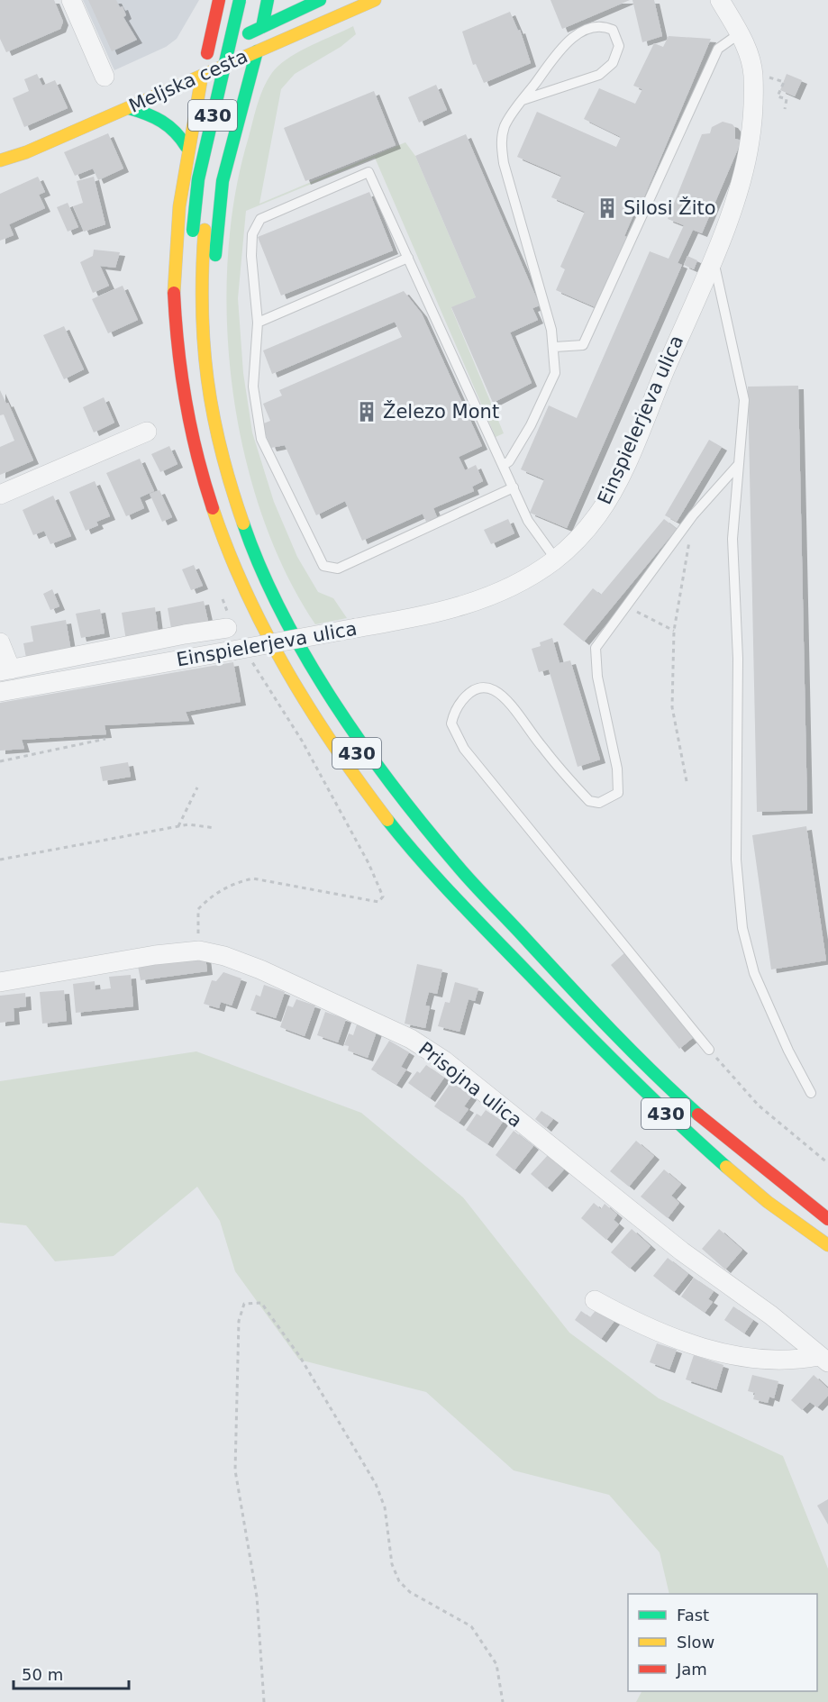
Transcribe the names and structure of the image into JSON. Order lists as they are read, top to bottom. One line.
{"streets":{"main road":["Meljska cesta","430"],"street":["Einspielerjeva ulica","Prisojna ulica"]},"places":{"building":["Silosi Žito","Železo Mont"]},"legend":["Fast","Slow","Jam"],"scale_bar":"50 m"}
